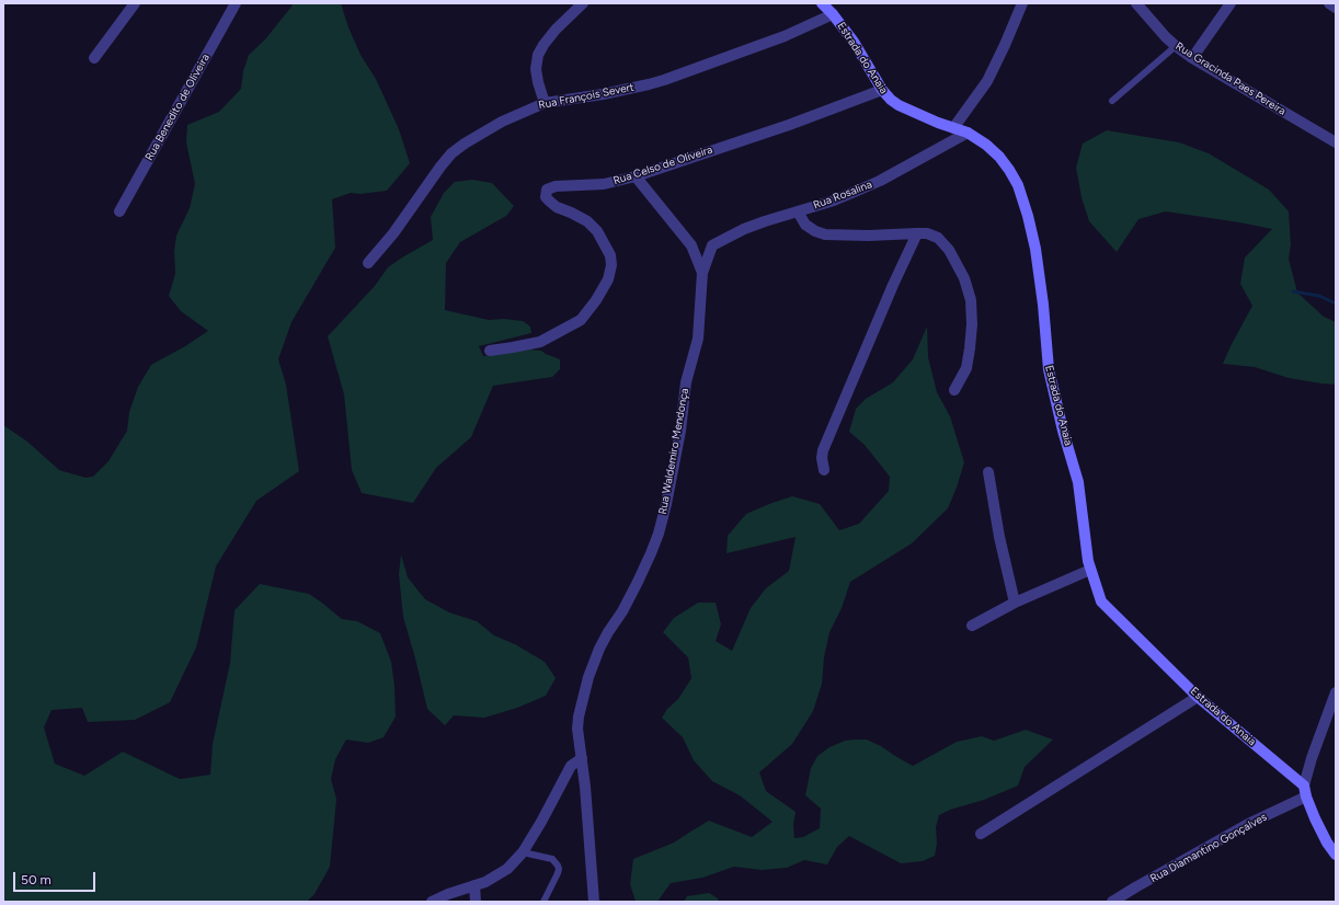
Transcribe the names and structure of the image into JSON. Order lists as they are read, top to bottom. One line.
{"streets":{"street":["Estrada do Anaia","Rua Gracinda Paes Pereira","Rua François Severt","Rua Benedito de Oliveira","Rua Celso de Oliveira","Rua Rosalina","Rua Waldemiro Mendonça","Rua Diamantino Gonçalves"]},"crossings":[["Estrada do Anaia","Rua François Severt"],["Estrada do Anaia","Rua Celso de Oliveira"],["Estrada do Anaia","Rua Rosalina"],["Estrada do Anaia","Rua Diamantino Gonçalves"],["Rua Celso de Oliveira","Rua Waldemiro Mendonça"],["Rua Rosalina","Rua Waldemiro Mendonça"]],"scale_bar":"50 m"}
